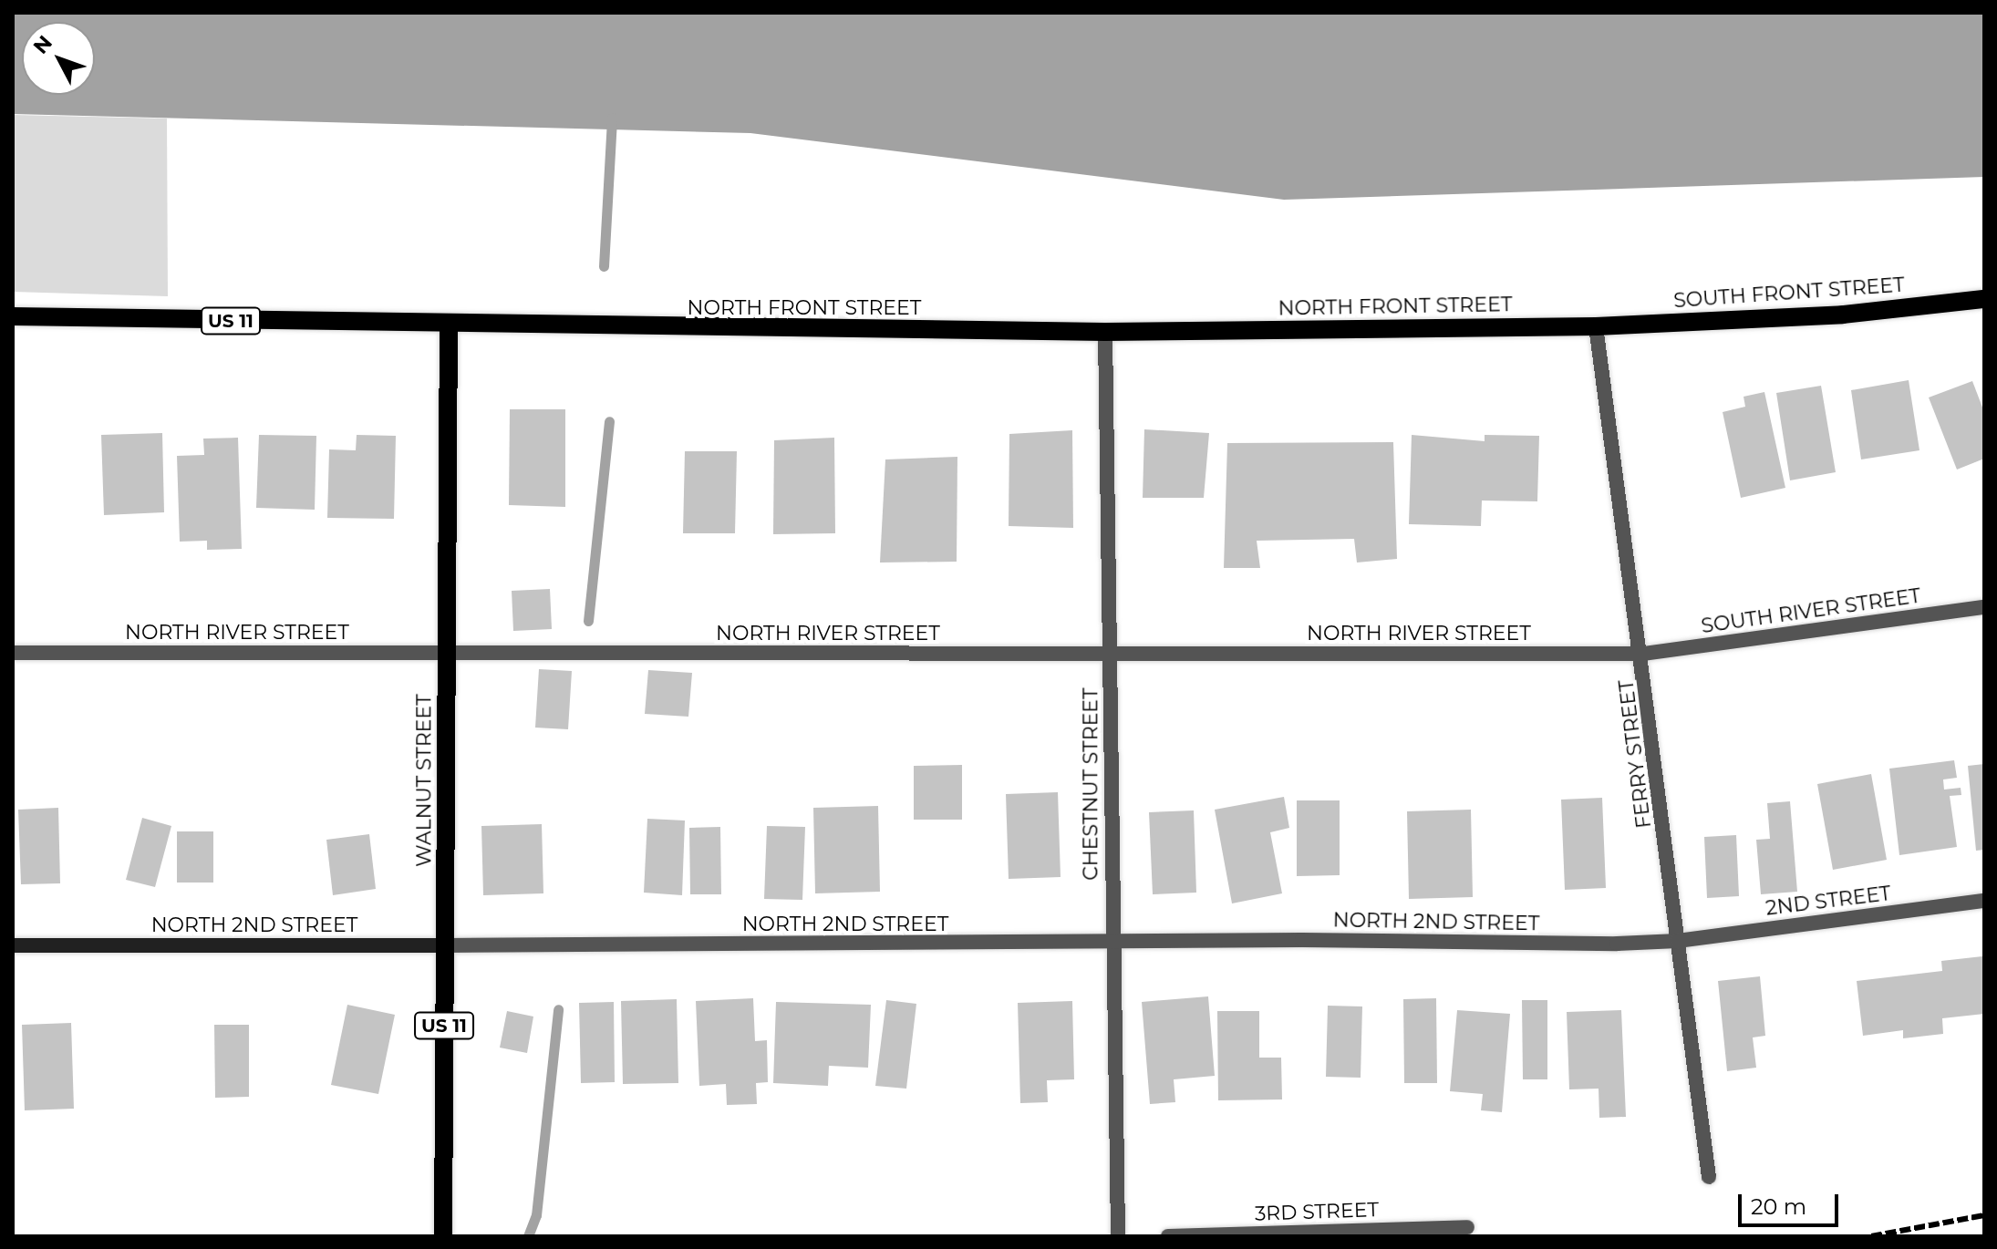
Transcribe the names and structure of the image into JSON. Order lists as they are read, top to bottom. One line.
{"streets":{"main road":["SOUTH FRONT STREET","NORTH FRONT STREET","US 11","WALNUT STREET"],"street":["SOUTH RIVER STREET","NORTH RIVER STREET","FERRY STREET","CHESTNUT STREET","2ND STREET","NORTH 2ND STREET","3RD STREET"]},"crossings":[["SOUTH FRONT STREET","NORTH FRONT STREET"],["SOUTH FRONT STREET","FERRY STREET"],["NORTH FRONT STREET","FERRY STREET"],["NORTH FRONT STREET","WALNUT STREET"],["NORTH FRONT STREET","CHESTNUT STREET"],["SOUTH RIVER STREET","NORTH RIVER STREET"],["SOUTH RIVER STREET","FERRY STREET"],["NORTH RIVER STREET","FERRY STREET"],["NORTH RIVER STREET","WALNUT STREET"],["NORTH RIVER STREET","CHESTNUT STREET"],["FERRY STREET","2ND STREET"],["FERRY STREET","NORTH 2ND STREET"],["WALNUT STREET","NORTH 2ND STREET"],["CHESTNUT STREET","NORTH 2ND STREET"],["2ND STREET","NORTH 2ND STREET"]],"scale_bar":"20 m","north":"top left"}
